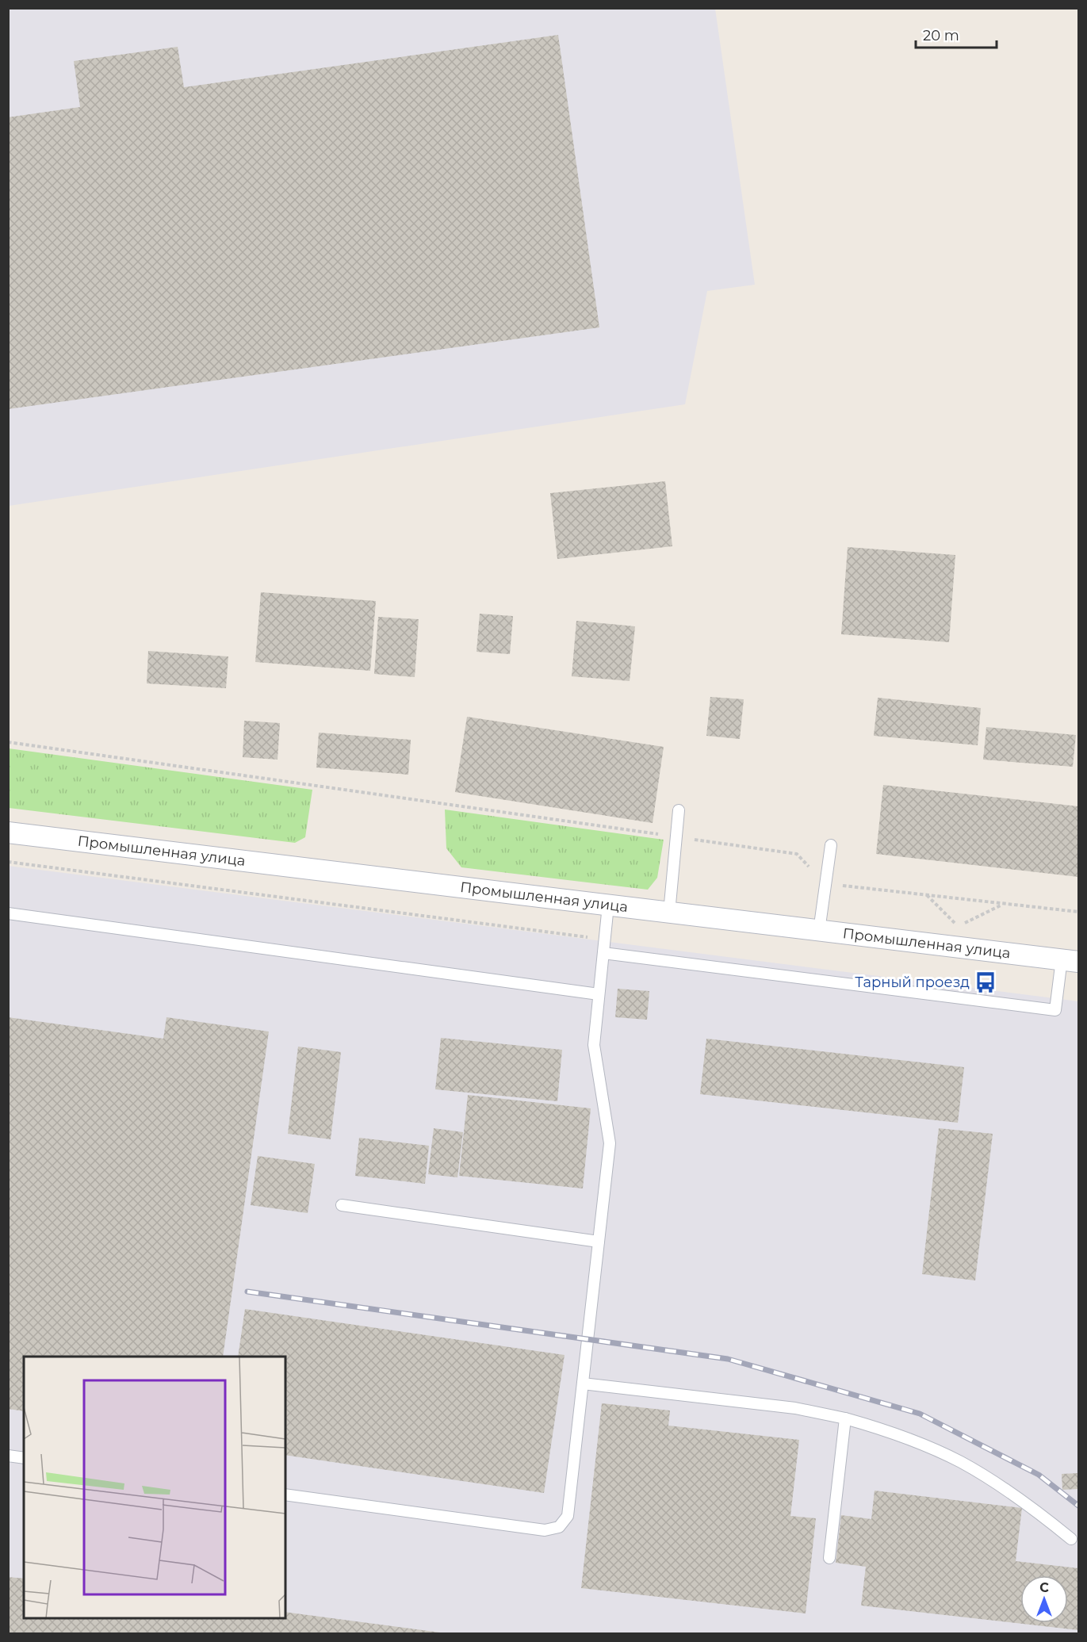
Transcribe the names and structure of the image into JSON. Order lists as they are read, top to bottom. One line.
{"streets":{"street":["Промышленная улица"]},"places":{"bus stop":["Тарный проезд"]},"scale_bar":"20 m","north":"top"}
